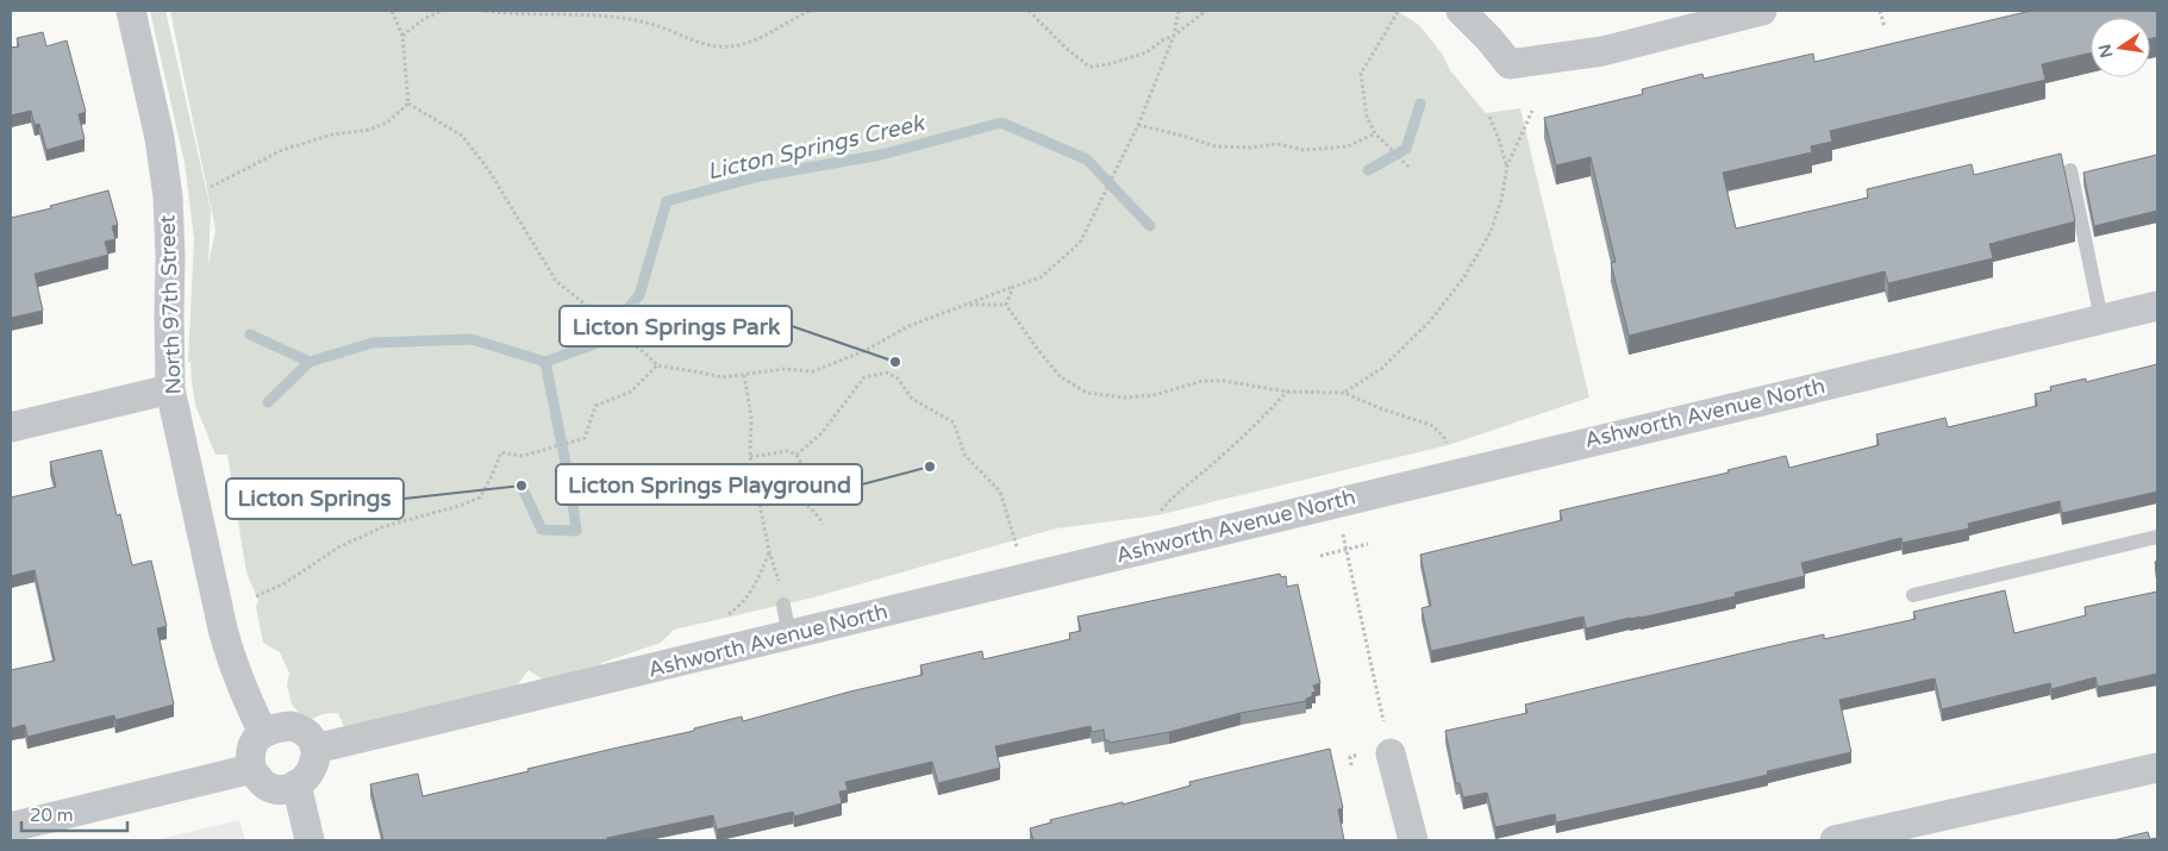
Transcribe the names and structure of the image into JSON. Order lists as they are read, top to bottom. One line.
{"streets":{"street":["North 97th Street","Ashworth Avenue North"]},"crossings":[["North 97th Street","Ashworth Avenue North"]],"water":["Licton Springs Creek"],"places":["Licton Springs Park","Licton Springs Playground","Licton Springs"],"scale_bar":"20 m","north":"left"}
